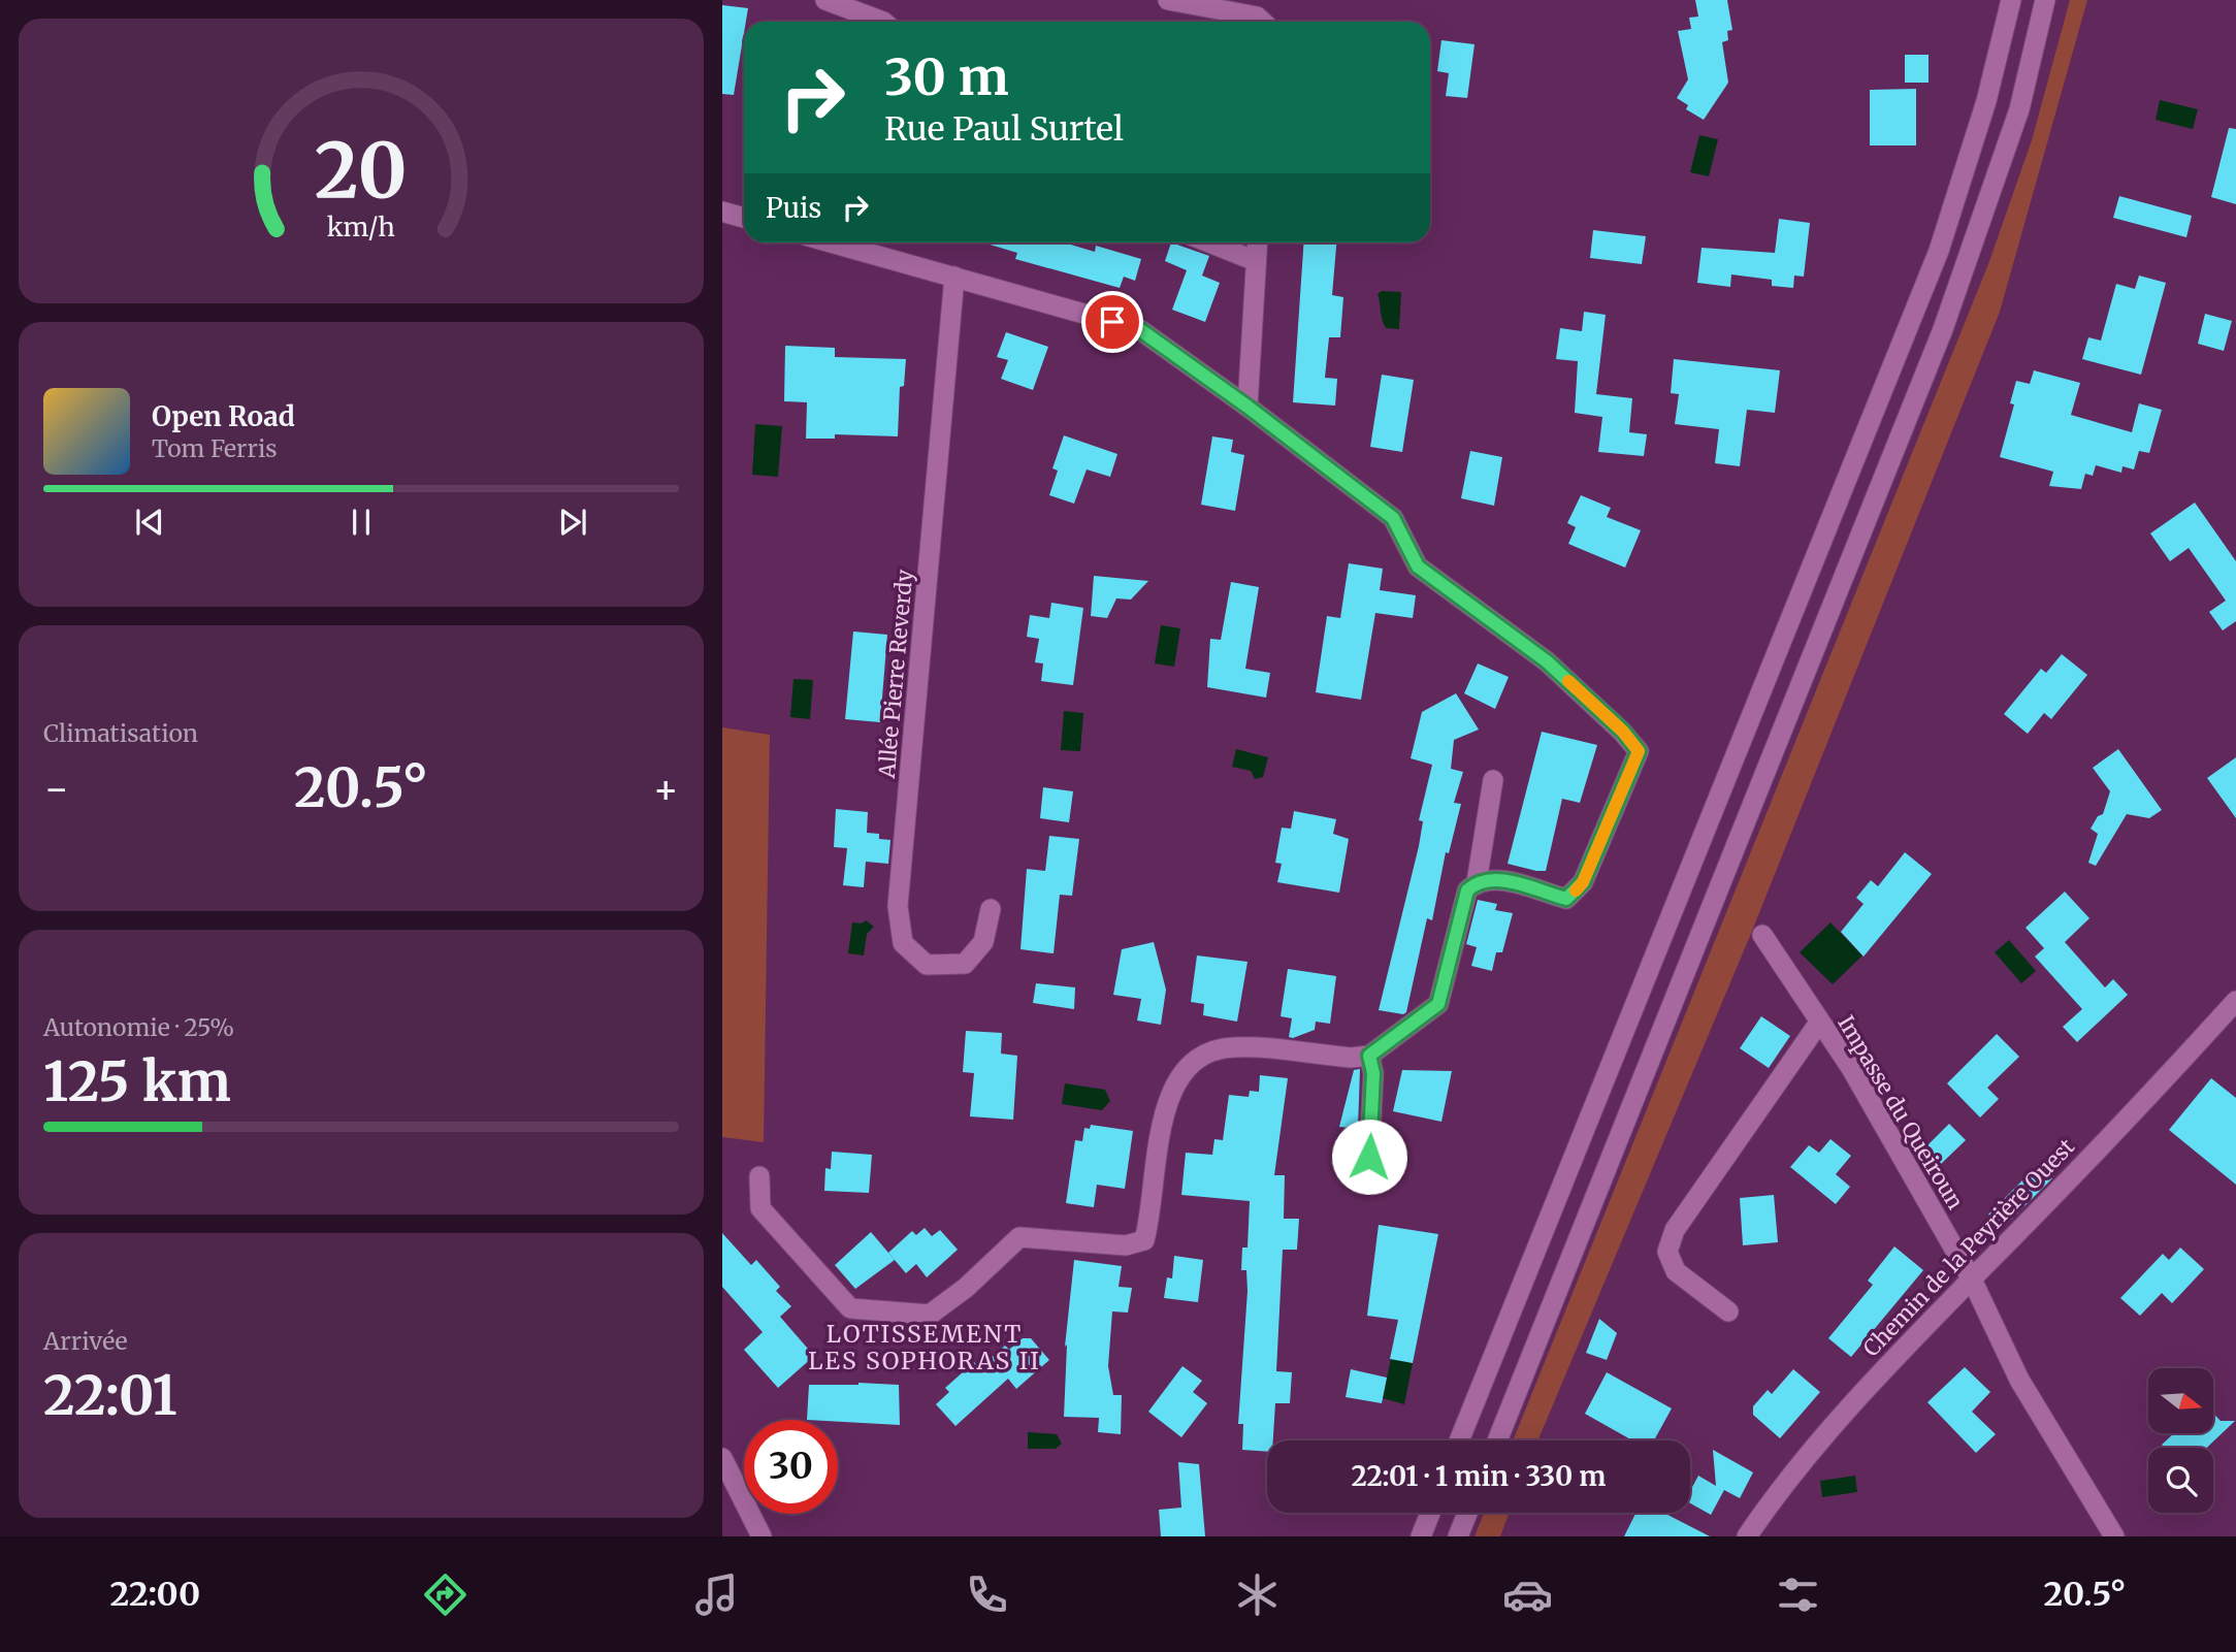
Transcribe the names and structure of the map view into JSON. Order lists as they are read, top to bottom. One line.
{"streets":{"street":["Allée Pierre Reverdy","Impasse du Queiroun","Chemin de la Peyrière Ouest"]},"crossings":[["Impasse du Queiroun","Chemin de la Peyrière Ouest"]],"districts":["LOTISSEMENT LES SOPHORAS II"],"north":"right","page":{"turn":["30 m","Rue Paul Surtel"],"then":"Puis","song":["Open Road","Tom Ferris"],"tile":["Climatisation",["Autonomie · 25%","125 km"],["Arrivée","22:01"]],"heat":["−","20.5°","+"],"limit":"30","trip":"22:01 · 1 min · 330 m","tabs":["22:00","20.5°"],"gauge":["20","km/h"]}}
